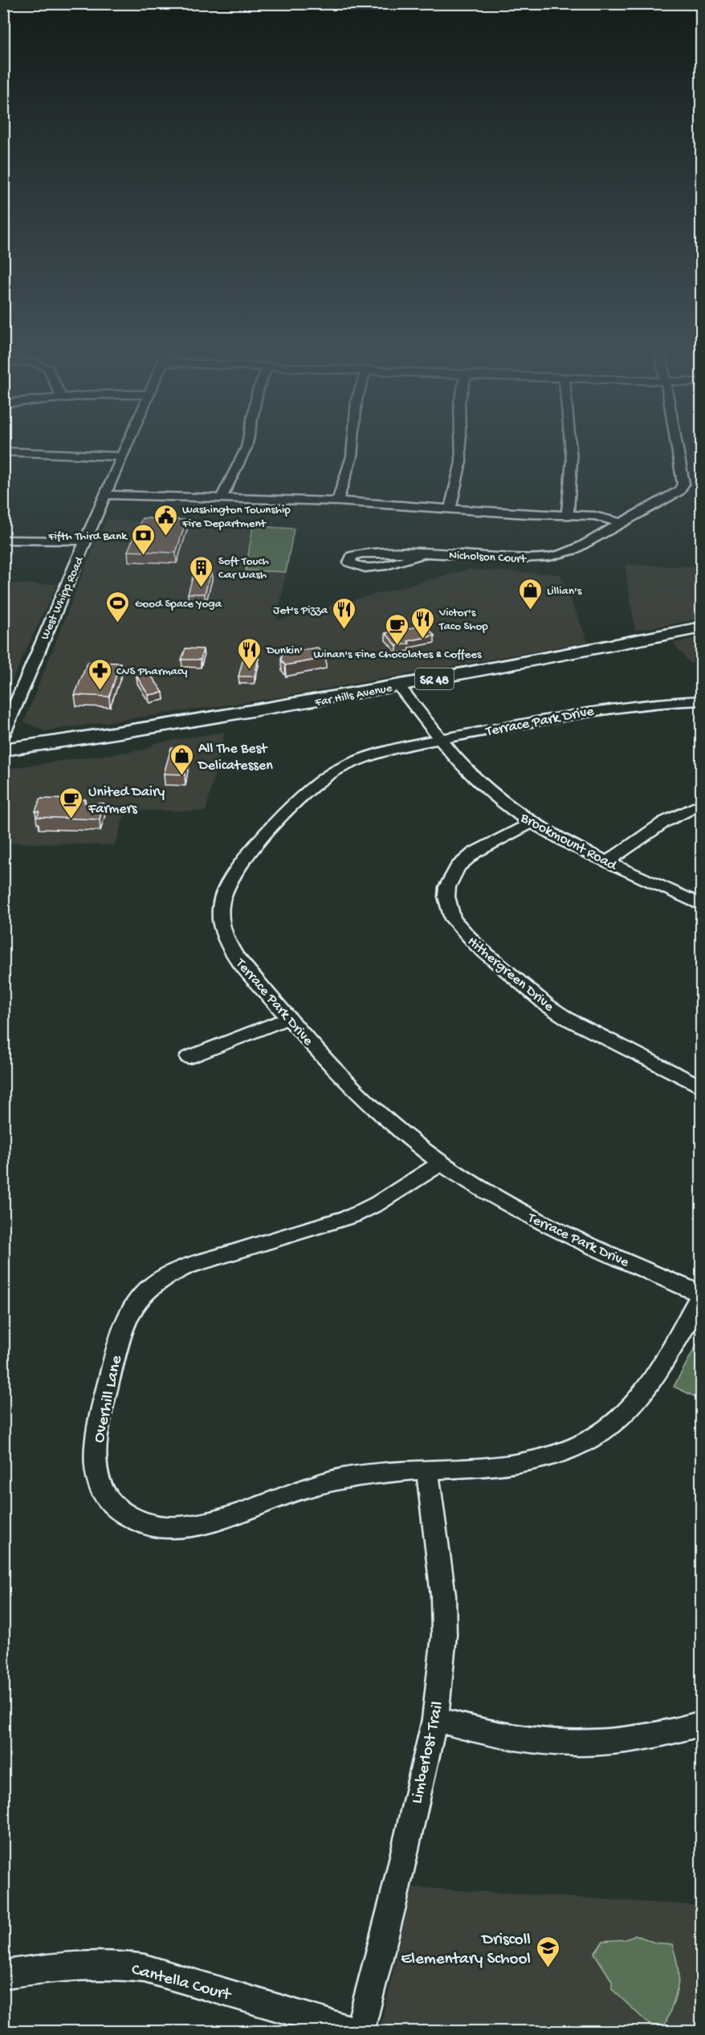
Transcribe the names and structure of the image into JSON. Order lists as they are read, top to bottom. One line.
{"streets":{"main road":["SR 48","Far Hills Avenue"],"street":["Nicholson Court","West Whipp Road","Terrace Park Drive","Brookmount Road","Hithergreen Drive","Overhill Lane","Limberlost Trail","Cantella Court"]},"crossings":[["Far Hills Avenue","Brookmount Road"],["Terrace Park Drive","Brookmount Road"],["Terrace Park Drive","Overhill Lane"],["Brookmount Road","Hithergreen Drive"],["Overhill Lane","Limberlost Trail"]],"places":{"public building":["Washington Township Fire Department"],"bank":["Fifth Third Bank"],"building":["Soft Touch Car Wash"],"shop":["Lillian's","All The Best Delicatessen"],"sports":["Good Space Yoga"],"restaurant":["Jet's Pizza","Victor's Taco Shop","Dunkin'"],"cafe":["Winan's Fine Chocolates & Coffees","United Dairy Farmers"],"pharmacy":["CVS Pharmacy"],"school or university":["Driscoll Elementary School"]}}
